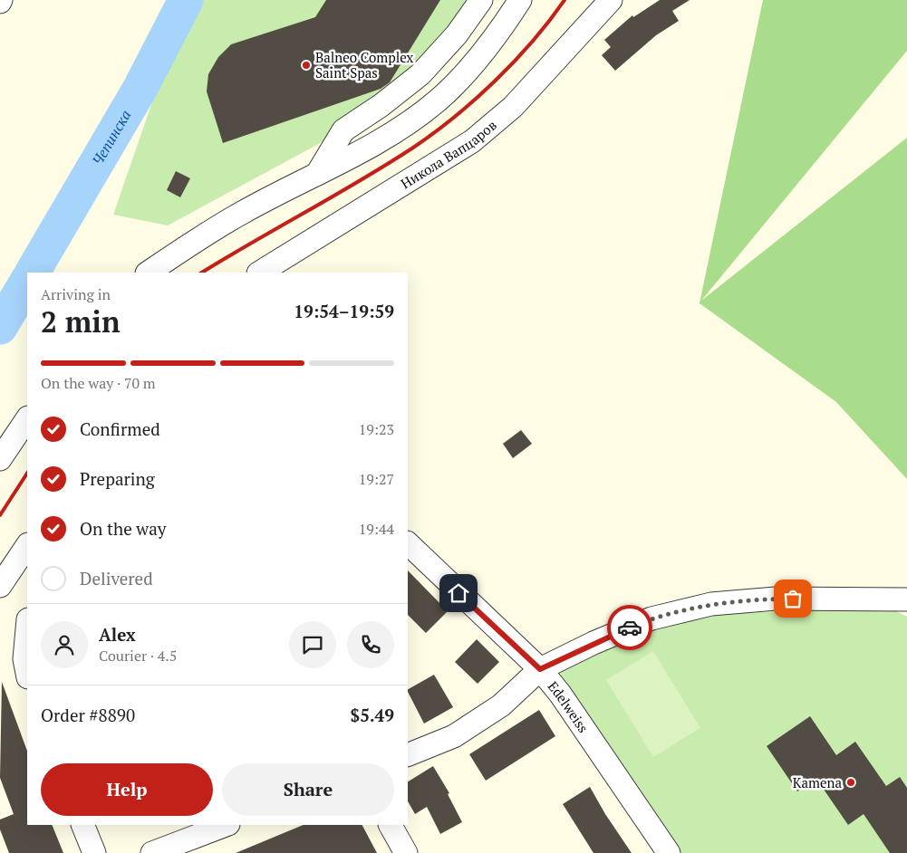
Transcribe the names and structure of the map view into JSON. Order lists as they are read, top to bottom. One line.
{"streets":{"street":["Никола Вапцаров","Edelweiss"]},"water":["Чепинска"],"places":["Balneo Complex Saint Spas","Kamena"],"page":{"heading":["2 min","Arriving in","19:54–19:59"],"panel":["Alex","Courier · 4.5","Order #8890","$5.49"],"bar":"On the way · 70 m","list":[["Confirmed","19:23"],["Preparing","19:27"],["On the way","19:44"],"Delivered"],"buttons":["Help","Share"]}}
